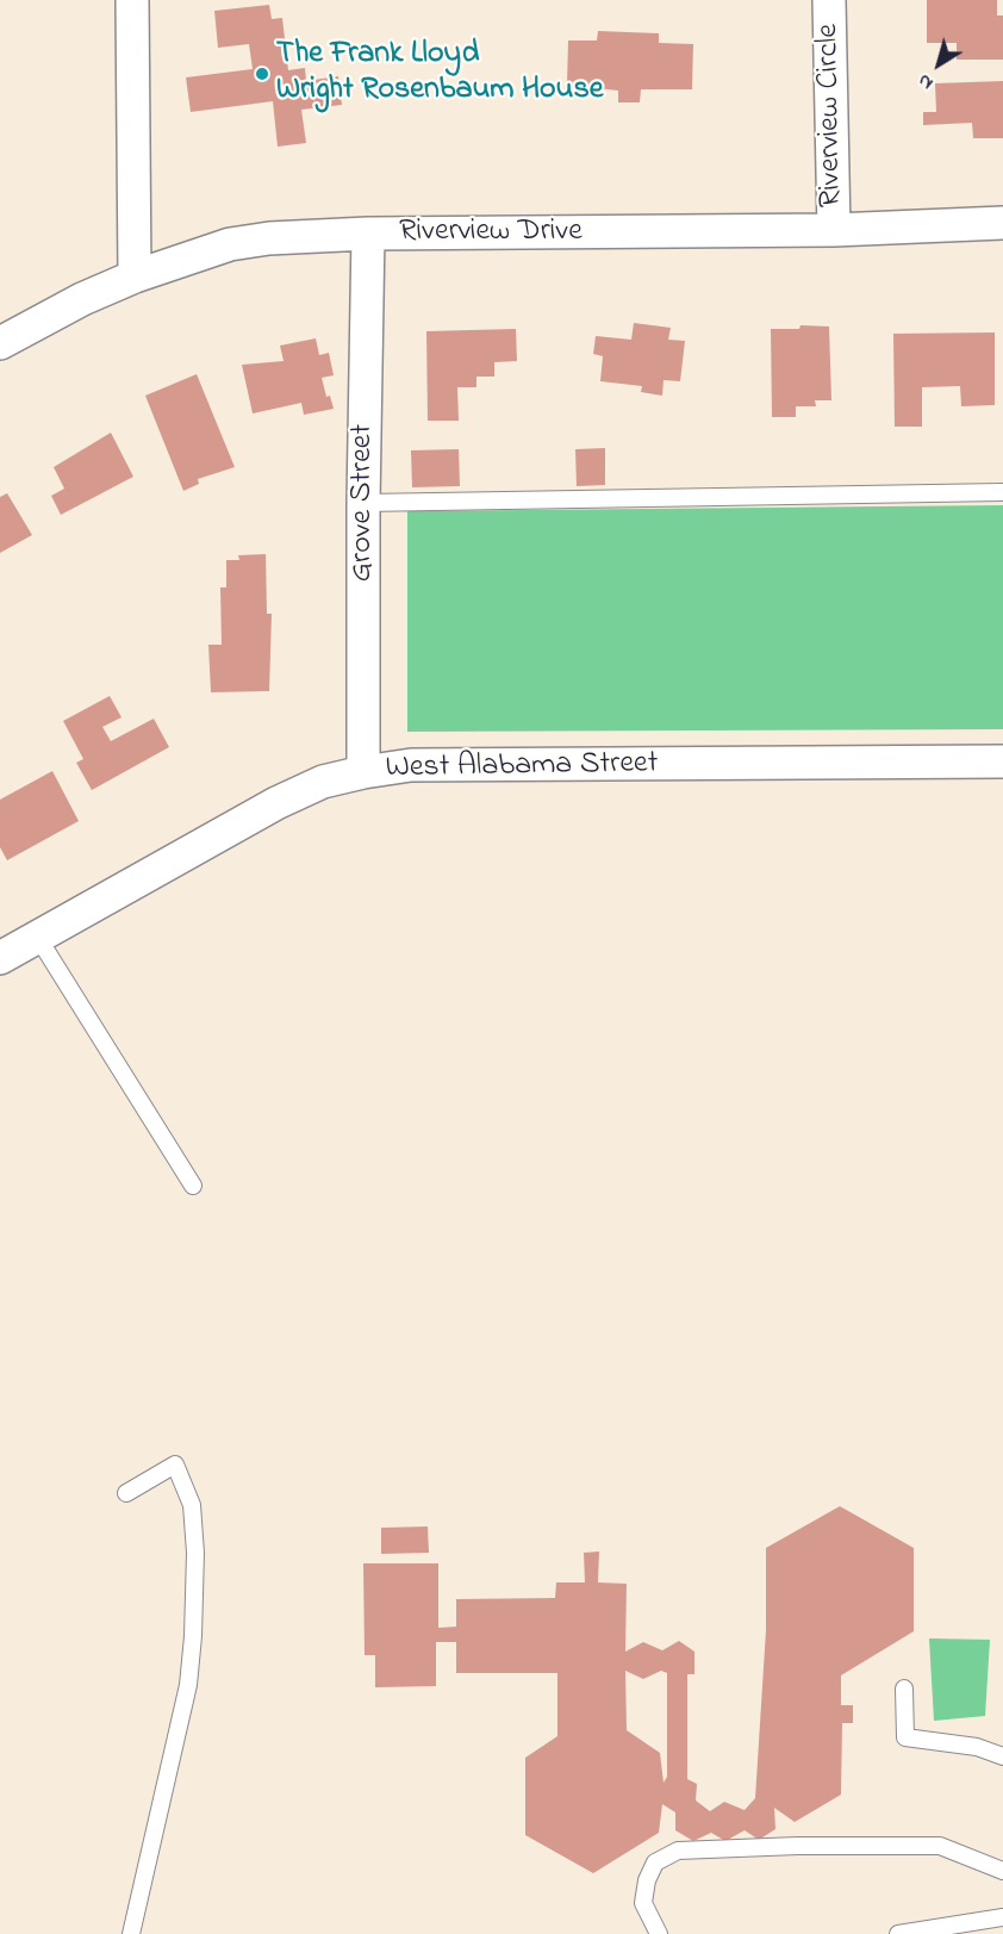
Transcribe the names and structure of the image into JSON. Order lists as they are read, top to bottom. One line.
{"streets":{"street":["Riverview Circle","Riverview Drive","Grove Street","West Alabama Street"]},"crossings":[["Riverview Circle","Riverview Drive"],["Riverview Drive","Grove Street"],["Grove Street","West Alabama Street"]],"places":["The Frank Lloyd Wright Rosenbaum House"],"north":"bottom left"}
